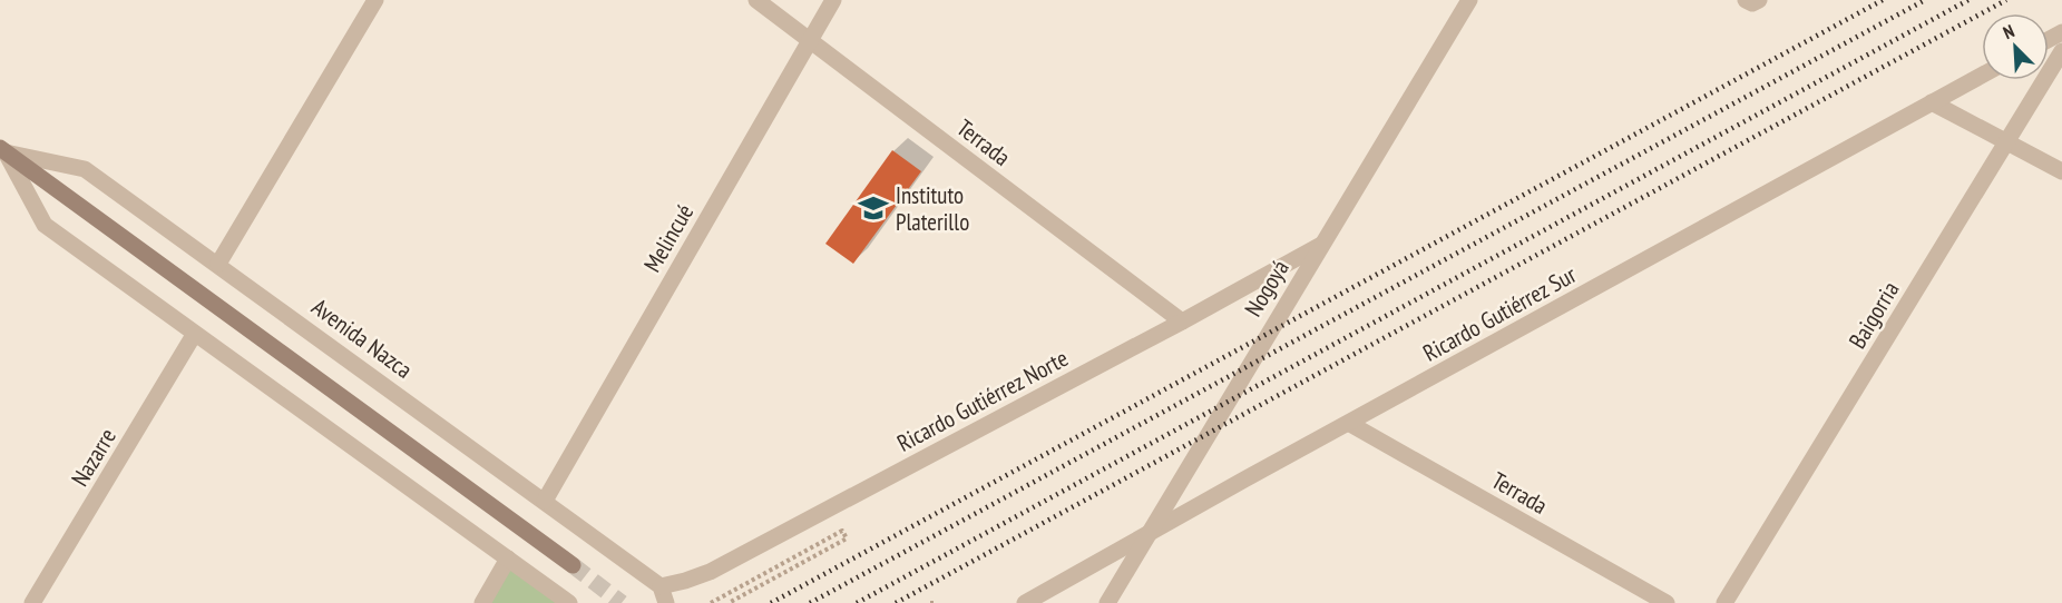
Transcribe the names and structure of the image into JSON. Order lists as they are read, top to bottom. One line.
{"streets":{"street":["Terrada","Melincué","Nogoyá","Ricardo Gutiérrez Sur","Baigorria","Avenida Nazca","Ricardo Gutiérrez Norte","Nazarre"]},"crossings":[["Terrada","Melincué"],["Terrada","Ricardo Gutiérrez Sur"],["Terrada","Ricardo Gutiérrez Norte"],["Melincué","Avenida Nazca"],["Nogoyá","Ricardo Gutiérrez Sur"],["Nogoyá","Ricardo Gutiérrez Norte"],["Avenida Nazca","Ricardo Gutiérrez Norte"]],"places":{"school or university":["Instituto Platerillo"]},"north":"top left"}
